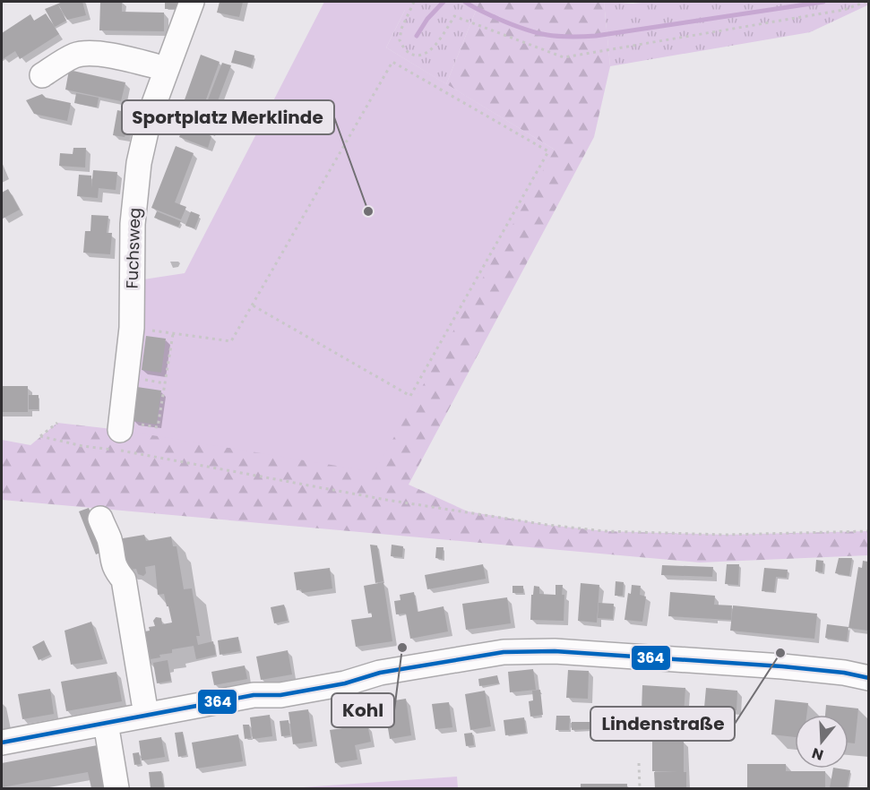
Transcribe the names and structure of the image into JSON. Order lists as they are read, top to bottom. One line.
{"streets":{"street":["Fuchsweg"]},"places":["Sportplatz Merklinde","Kohl","Lindenstraße"],"lines":["transit line 364"],"north":"bottom"}
